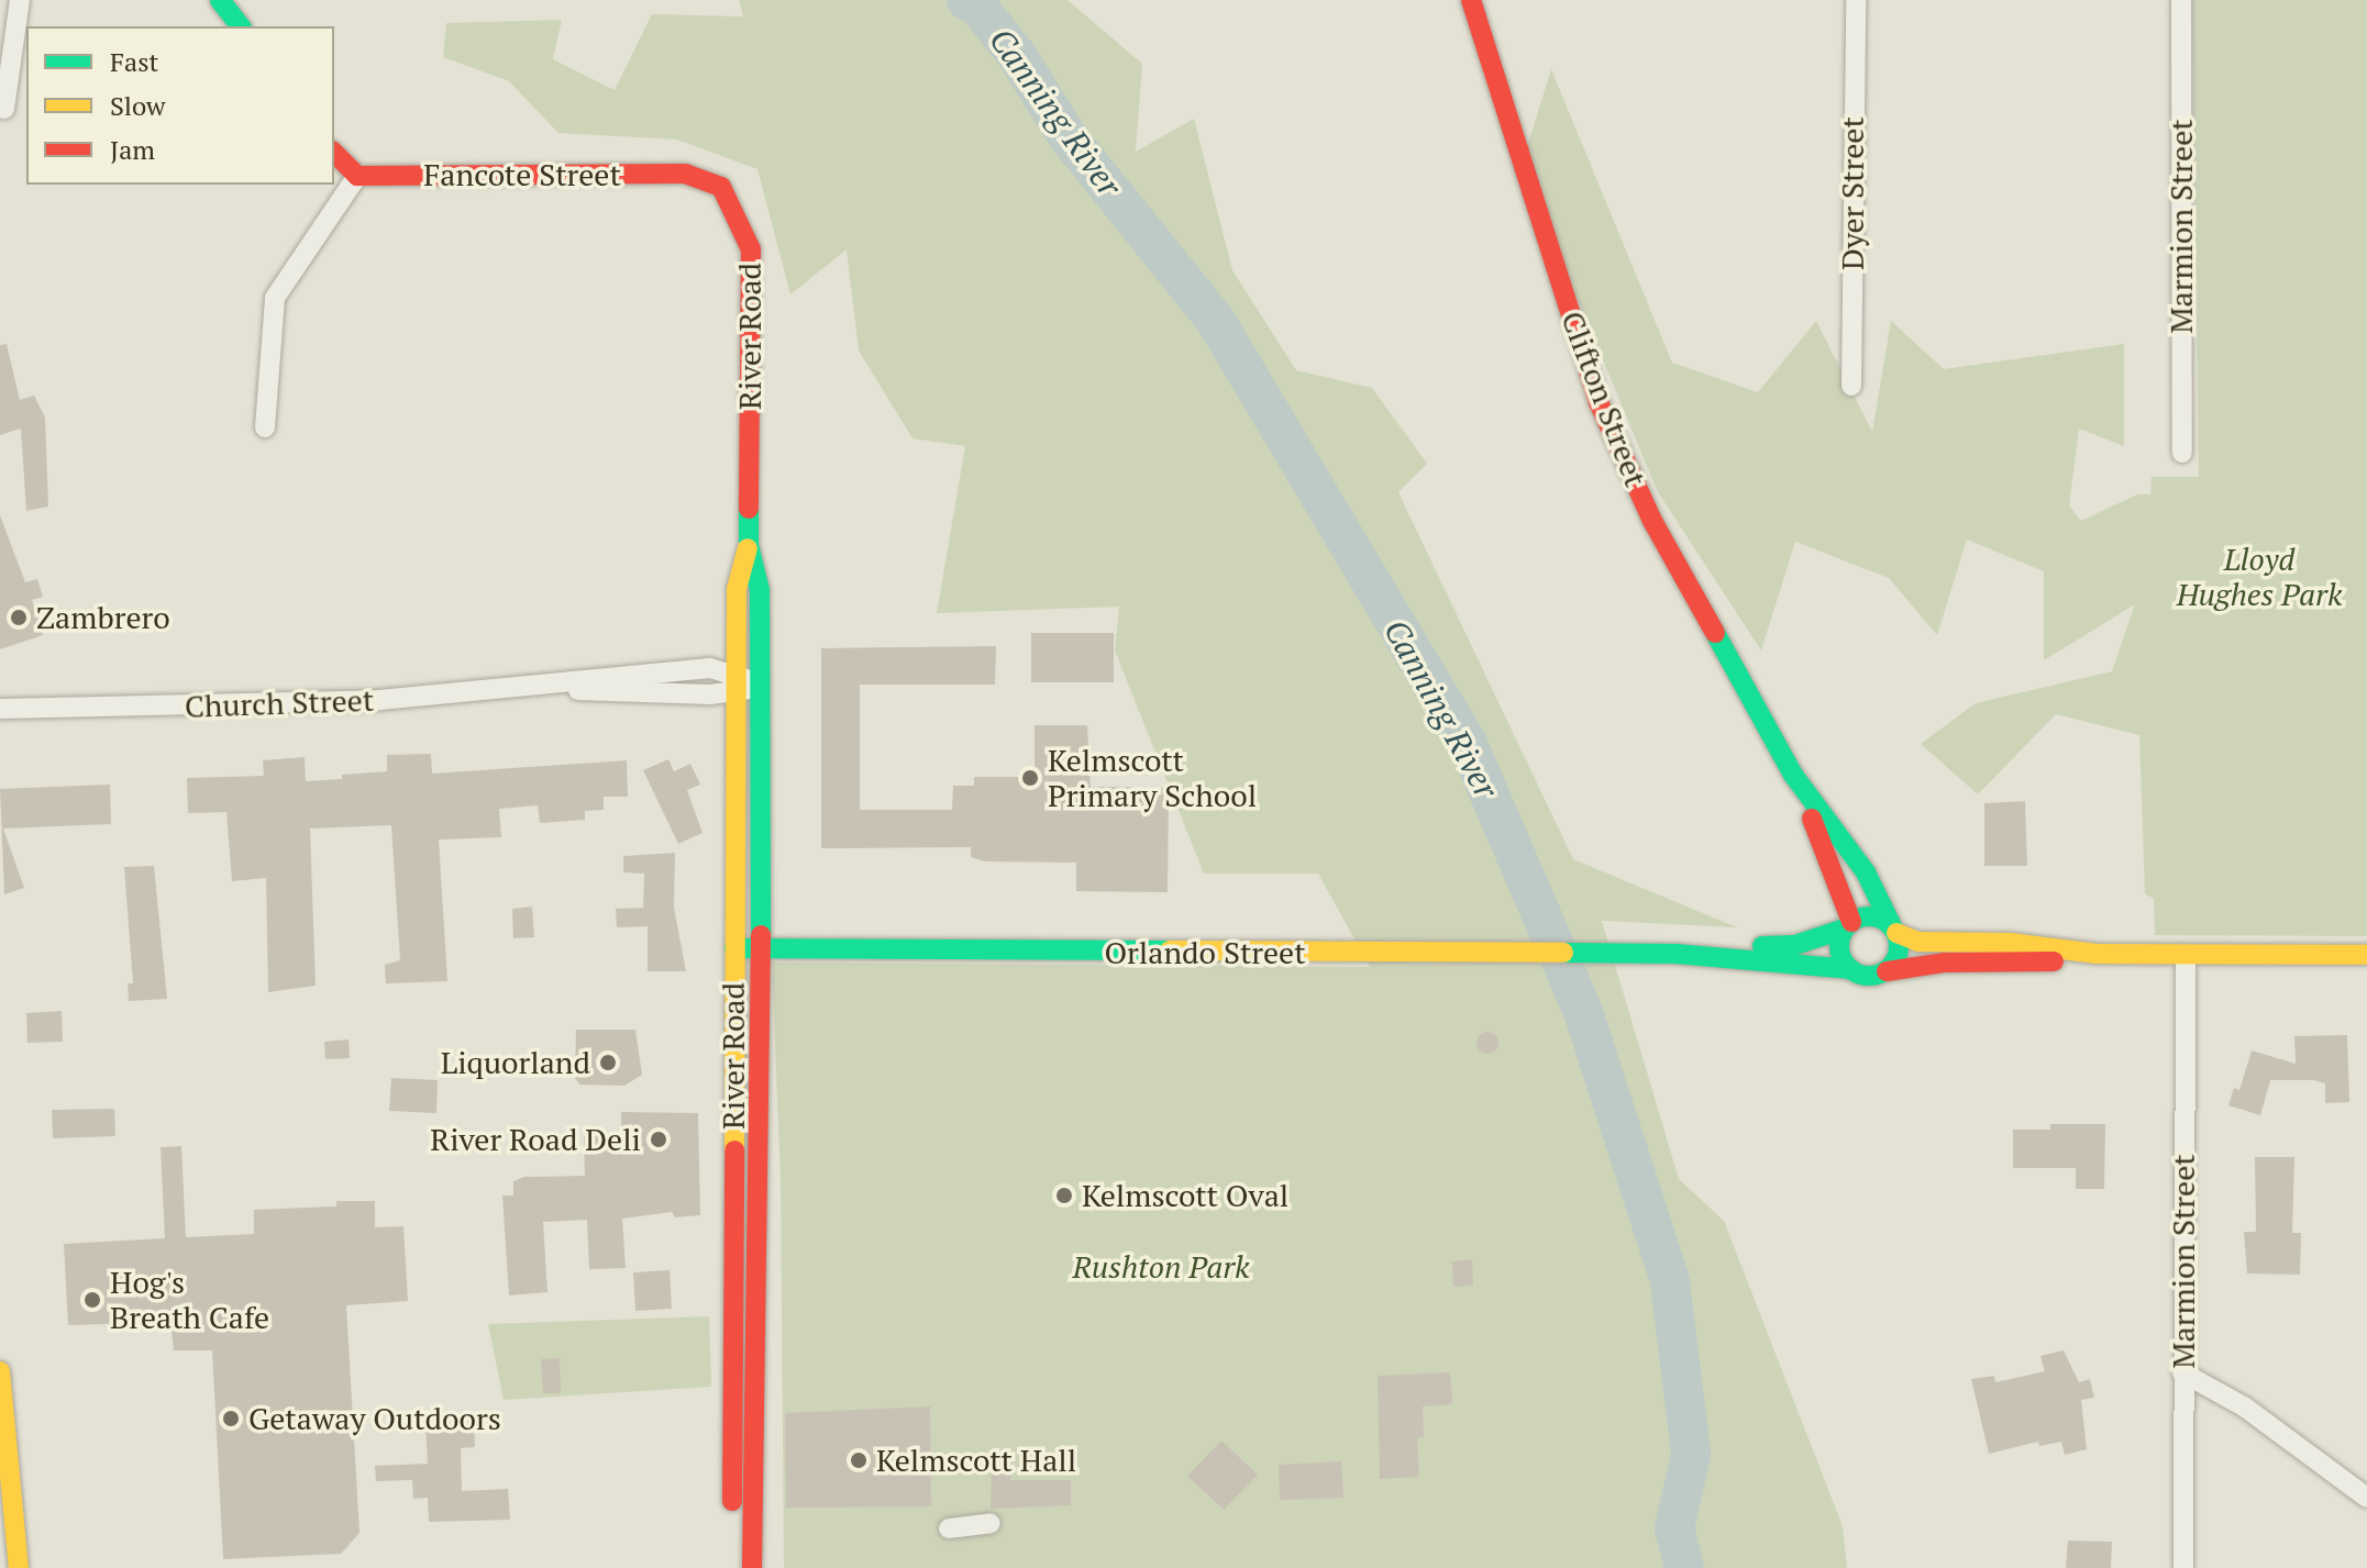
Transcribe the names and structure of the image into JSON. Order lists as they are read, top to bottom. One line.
{"streets":{"main road":["Fancote Street","River Road","Clifton Street","Orlando Street"],"street":["Dyer Street","Marmion Street","Church Street"]},"crossings":[["Fancote Street","River Road"],["River Road","Church Street"],["River Road","Orlando Street"],["Clifton Street","Orlando Street"]],"water":["Canning River"],"parks":["Lloyd Hughes Park","Rushton Park"],"places":["Zambrero","Kelmscott Primary School","Liquorland","River Road Deli","Kelmscott Oval","Hog's Breath Cafe","Getaway Outdoors","Kelmscott Hall"],"legend":["Fast","Slow","Jam"]}
